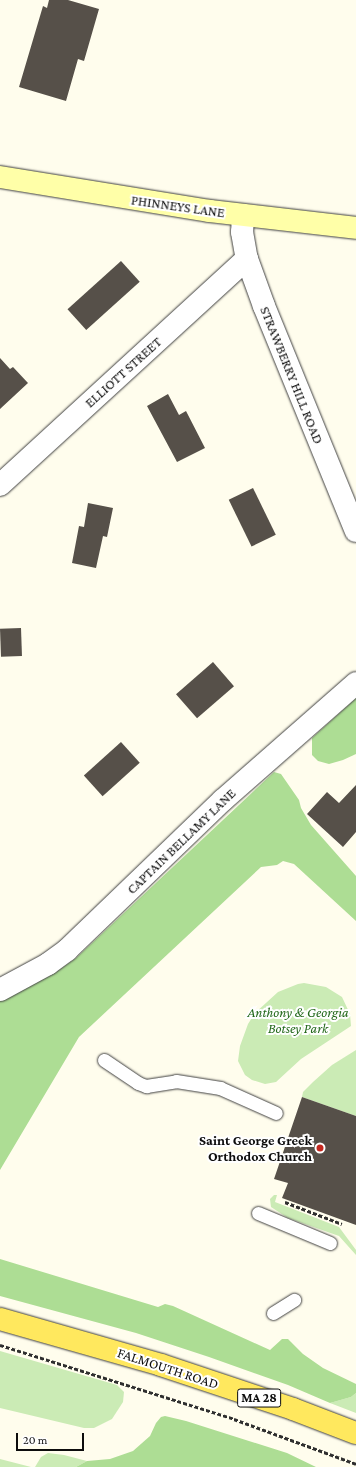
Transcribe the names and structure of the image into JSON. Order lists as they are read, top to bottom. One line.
{"streets":{"main road":["PHINNEYS LANE","FALMOUTH ROAD","MA 28"],"street":["ELLIOTT STREET","STRAWBERRY HILL ROAD","CAPTAIN BELLAMY LANE"]},"crossings":[["PHINNEYS LANE","STRAWBERRY HILL ROAD"],["ELLIOTT STREET","STRAWBERRY HILL ROAD"]],"parks":["Anthony & Georgia Botsey Park"],"places":["Saint George Greek Orthodox Church"],"scale_bar":"20 m"}
